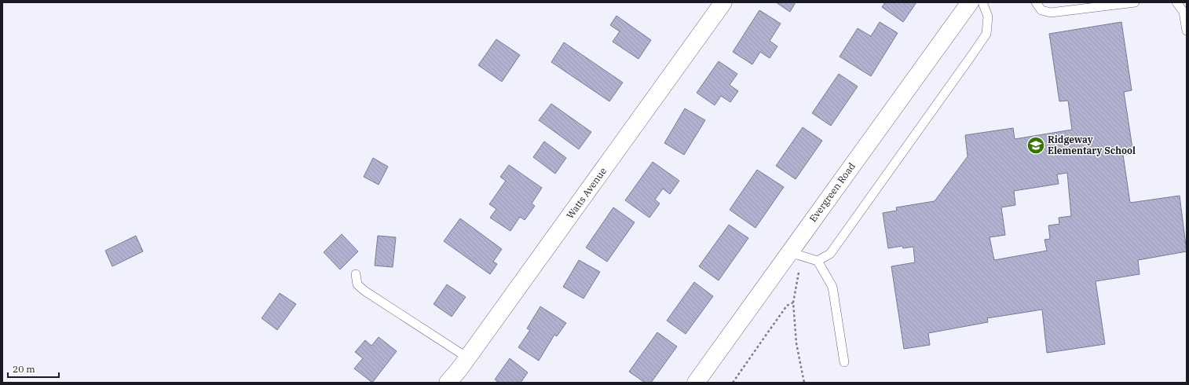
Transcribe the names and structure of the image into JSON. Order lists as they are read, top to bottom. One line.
{"streets":{"street":["Evergreen Road","Watts Avenue"]},"places":{"school or university":["Ridgeway Elementary School"]},"scale_bar":"20 m"}
